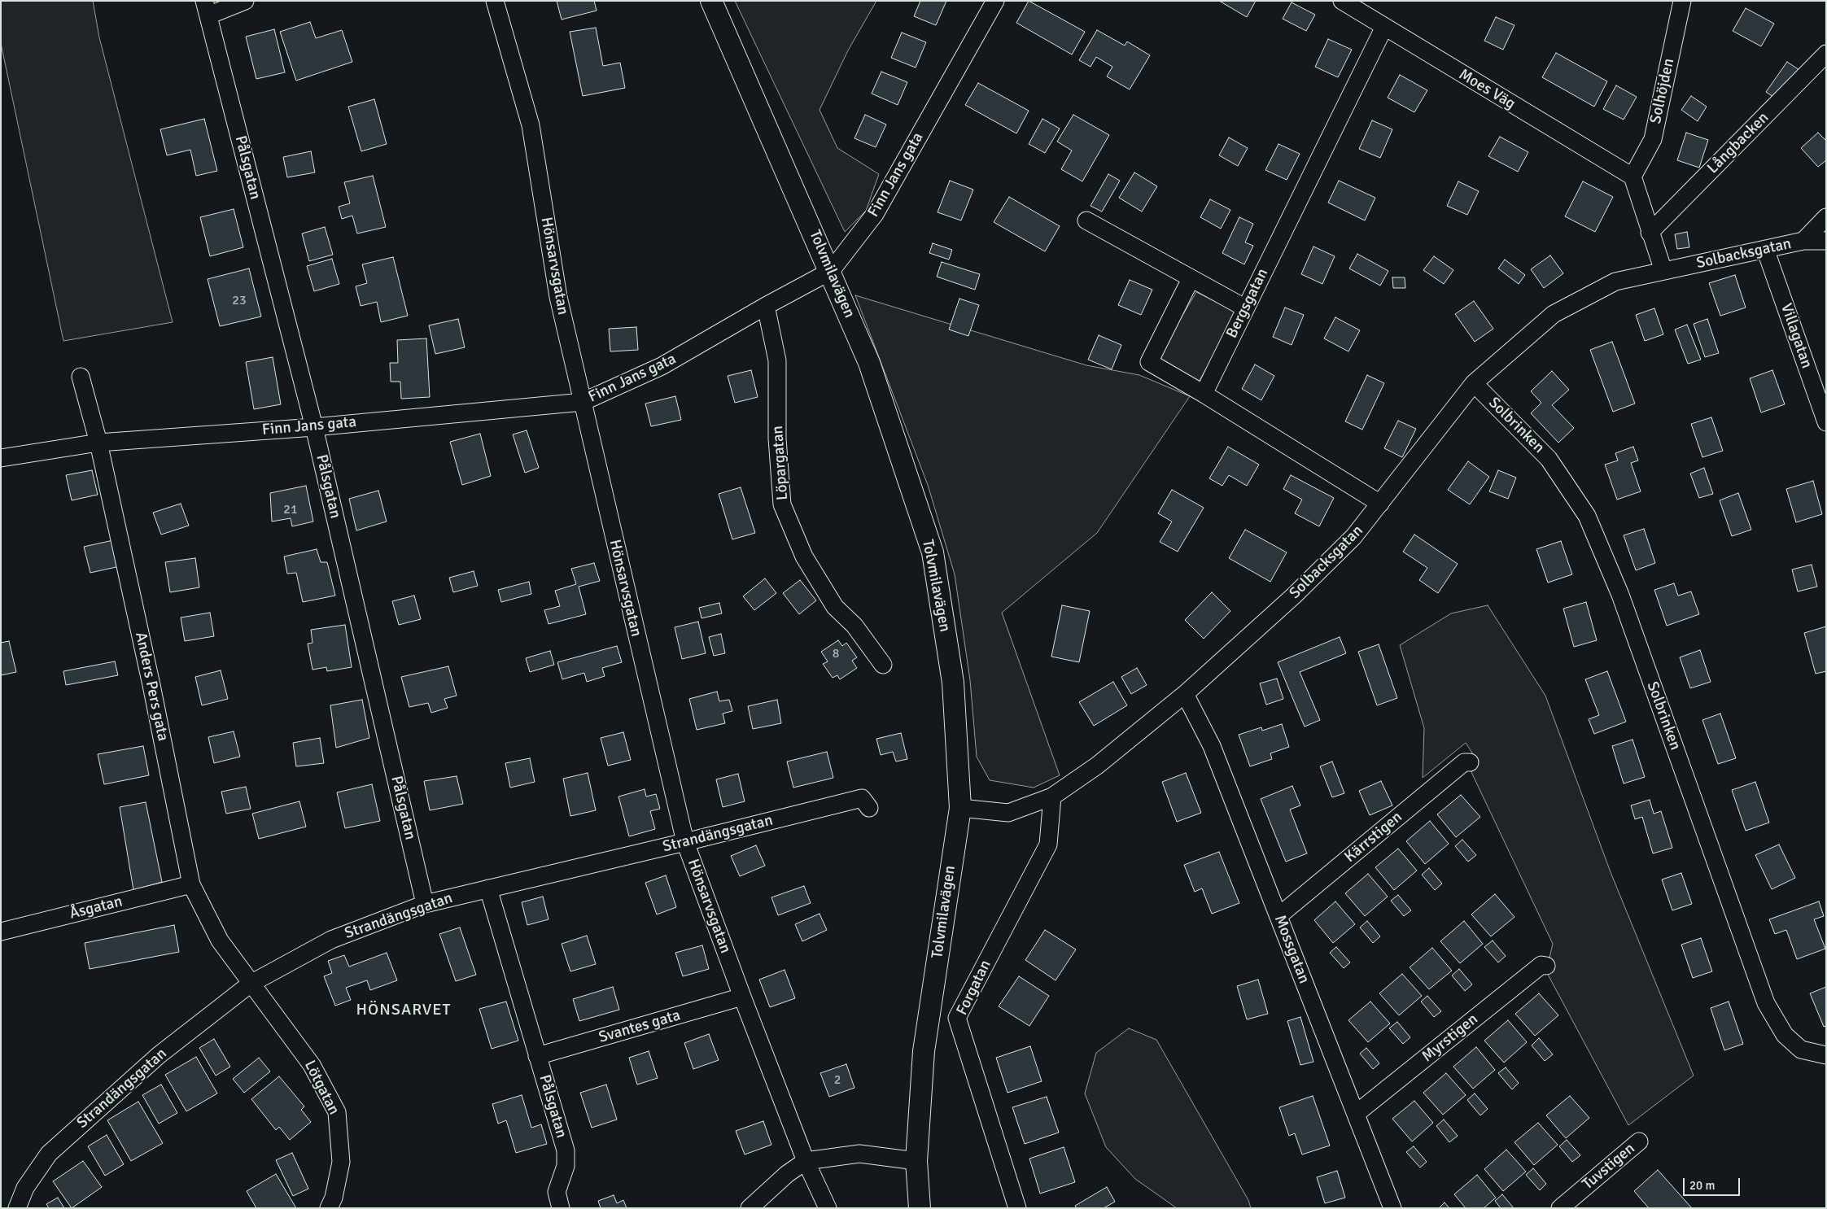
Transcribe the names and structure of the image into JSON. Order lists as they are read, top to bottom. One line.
{"streets":{"street":["Moes Väg","Solhöjden","Långbacken","Pålsgatan","Finn Jans gata","Solbacksgatan","Hönsarvsgatan","Tolvmilavägen","Bergsgatan","Villagatan","Solbrinken","Löpargatan","Anders Pers gata","Strandängsgatan","Kärrstigen","Åsgatan","Mossgatan","Forgatan","Svantes gata","Myrstigen","Lötgatan","Tuvstigen"]},"crossings":[["Moes Väg","Solhöjden"],["Moes Väg","Bergsgatan"],["Pålsgatan","Finn Jans gata"],["Pålsgatan","Strandängsgatan"],["Pålsgatan","Svantes gata"],["Finn Jans gata","Hönsarvsgatan"],["Finn Jans gata","Tolvmilavägen"],["Finn Jans gata","Löpargatan"],["Finn Jans gata","Anders Pers gata"],["Solbacksgatan","Tolvmilavägen"],["Solbacksgatan","Villagatan"],["Solbacksgatan","Solbrinken"],["Solbacksgatan","Mossgatan"],["Solbacksgatan","Forgatan"],["Hönsarvsgatan","Strandängsgatan"],["Hönsarvsgatan","Svantes gata"],["Anders Pers gata","Strandängsgatan"],["Anders Pers gata","Åsgatan"],["Anders Pers gata","Lötgatan"],["Strandängsgatan","Lötgatan"],["Kärrstigen","Mossgatan"],["Mossgatan","Myrstigen"]],"districts":["HÖNSARVET"],"house_numbers":["23","21","8","2"],"scale_bar":"20 m"}
